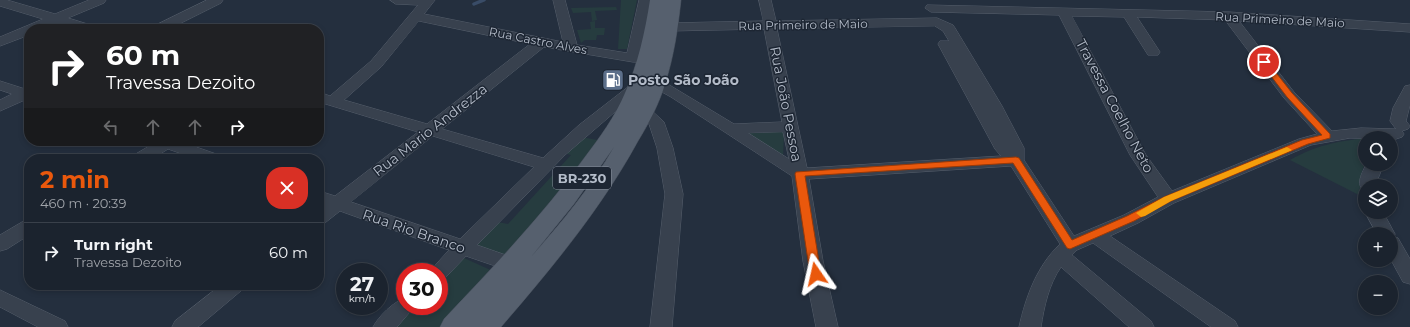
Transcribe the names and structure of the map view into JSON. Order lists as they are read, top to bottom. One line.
{"streets":{"main road":["BR-230"],"street":["Rua Primeiro de Maio","Rua Castro Alves","Rua João Pessoa","Travessa Coelho Neto","Rua Mario Andrezza","Rua Rio Branco"]},"crossings":[["Rua Primeiro de Maio","Rua João Pessoa"],["Rua Primeiro de Maio","Travessa Coelho Neto"],["Rua Primeiro de Maio","BR-230"],["Rua Castro Alves","Rua Mario Andrezza"],["Rua Castro Alves","BR-230"],["Rua Mario Andrezza","Rua Rio Branco"],["BR-230","Rua Rio Branco"]],"places":{"fuel station":["Posto São João"]},"page":{"turn":["60 m","Travessa Dezoito"],"map_buttons":["+","−"],"heading":["2 min","460 m · 20:39"],"list":[{"name":"Turn right","note":"Travessa Dezoito","value":"60 m"}],"speed":"27 km/h","limit":"30"}}
